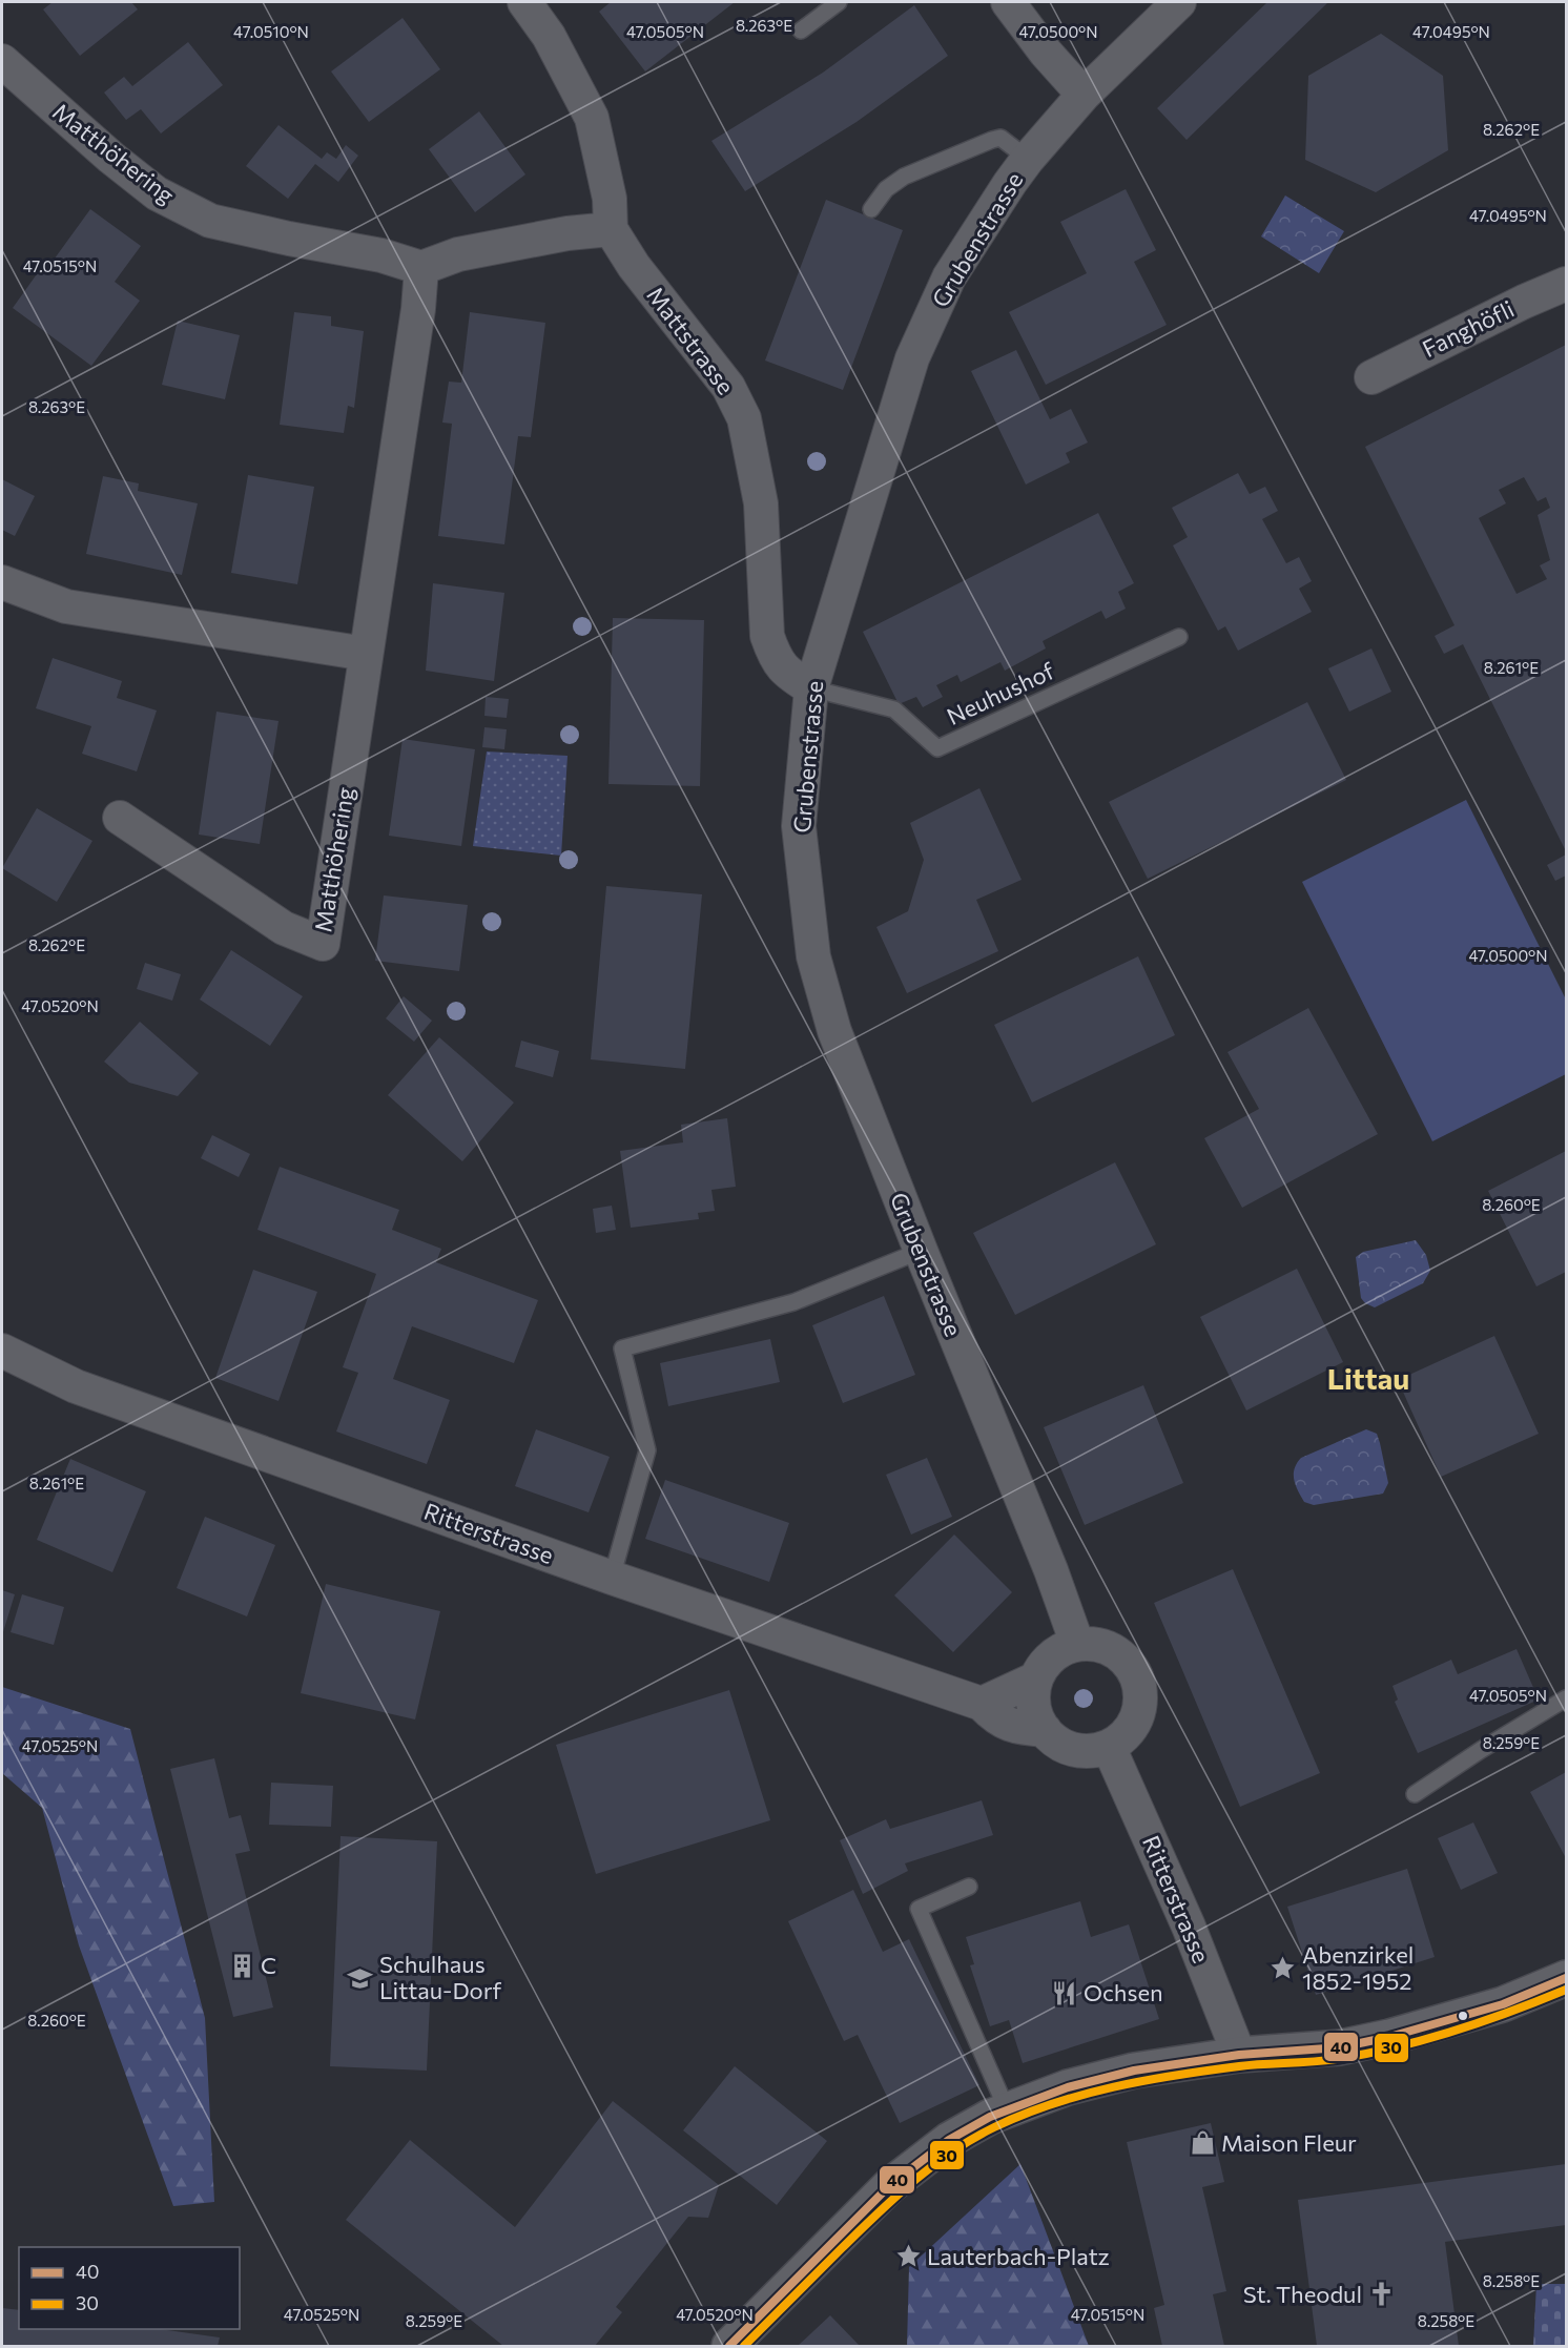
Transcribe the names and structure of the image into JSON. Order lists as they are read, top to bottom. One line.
{"streets":{"street":["Matthöhering","Grubenstrasse","Fanghöfli","Mattstrasse","Ritterstrasse"],"lane":["Neuhushof"]},"crossings":[["Grubenstrasse","Mattstrasse"],["Grubenstrasse","Neuhushof"],["Grubenstrasse","Ritterstrasse"],["Mattstrasse","Neuhushof"]],"districts":["Littau"],"places":{"building":["C"],"place":["Abenzirkel 1852-1952","Lauterbach-Platz"],"school or university":["Schulhaus Littau-Dorf"],"restaurant":["Ochsen"],"shop":["Maison Fleur"],"church":["St. Theodul"]},"lines":["transit line 40","transit line 30"],"legend":["40","30"],"coordinates":["8.263°E","47.0510°N","47.0505°N","47.0500°N","47.0495°N","8.262°E","47.0515°N","8.261°E","47.0520°N","8.260°E","8.259°E","47.0525°N","8.258°E"]}
